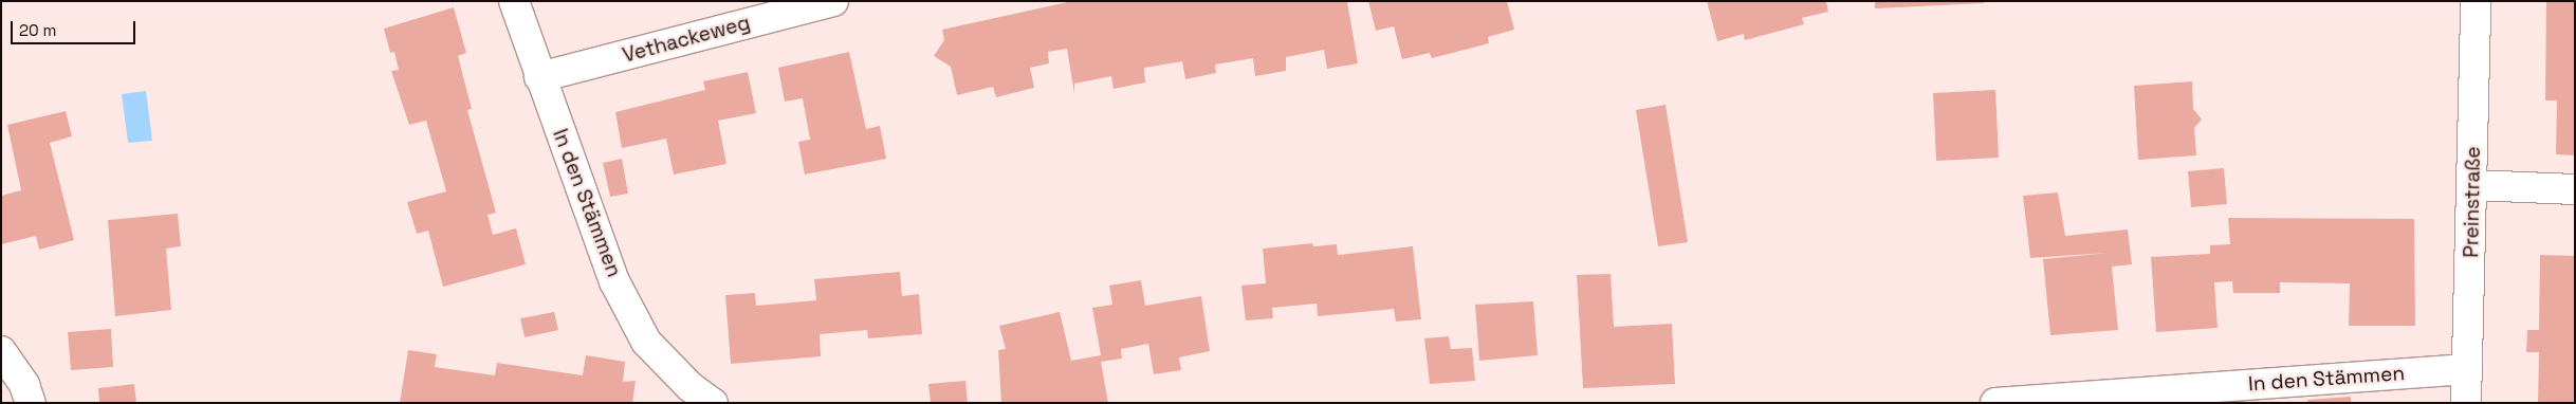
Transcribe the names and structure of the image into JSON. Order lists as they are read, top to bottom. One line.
{"streets":{"street":["Vethackeweg","Preinstraße","In den Stämmen"]},"crossings":[["Vethackeweg","In den Stämmen"],["Preinstraße","In den Stämmen"]],"scale_bar":"20 m"}
